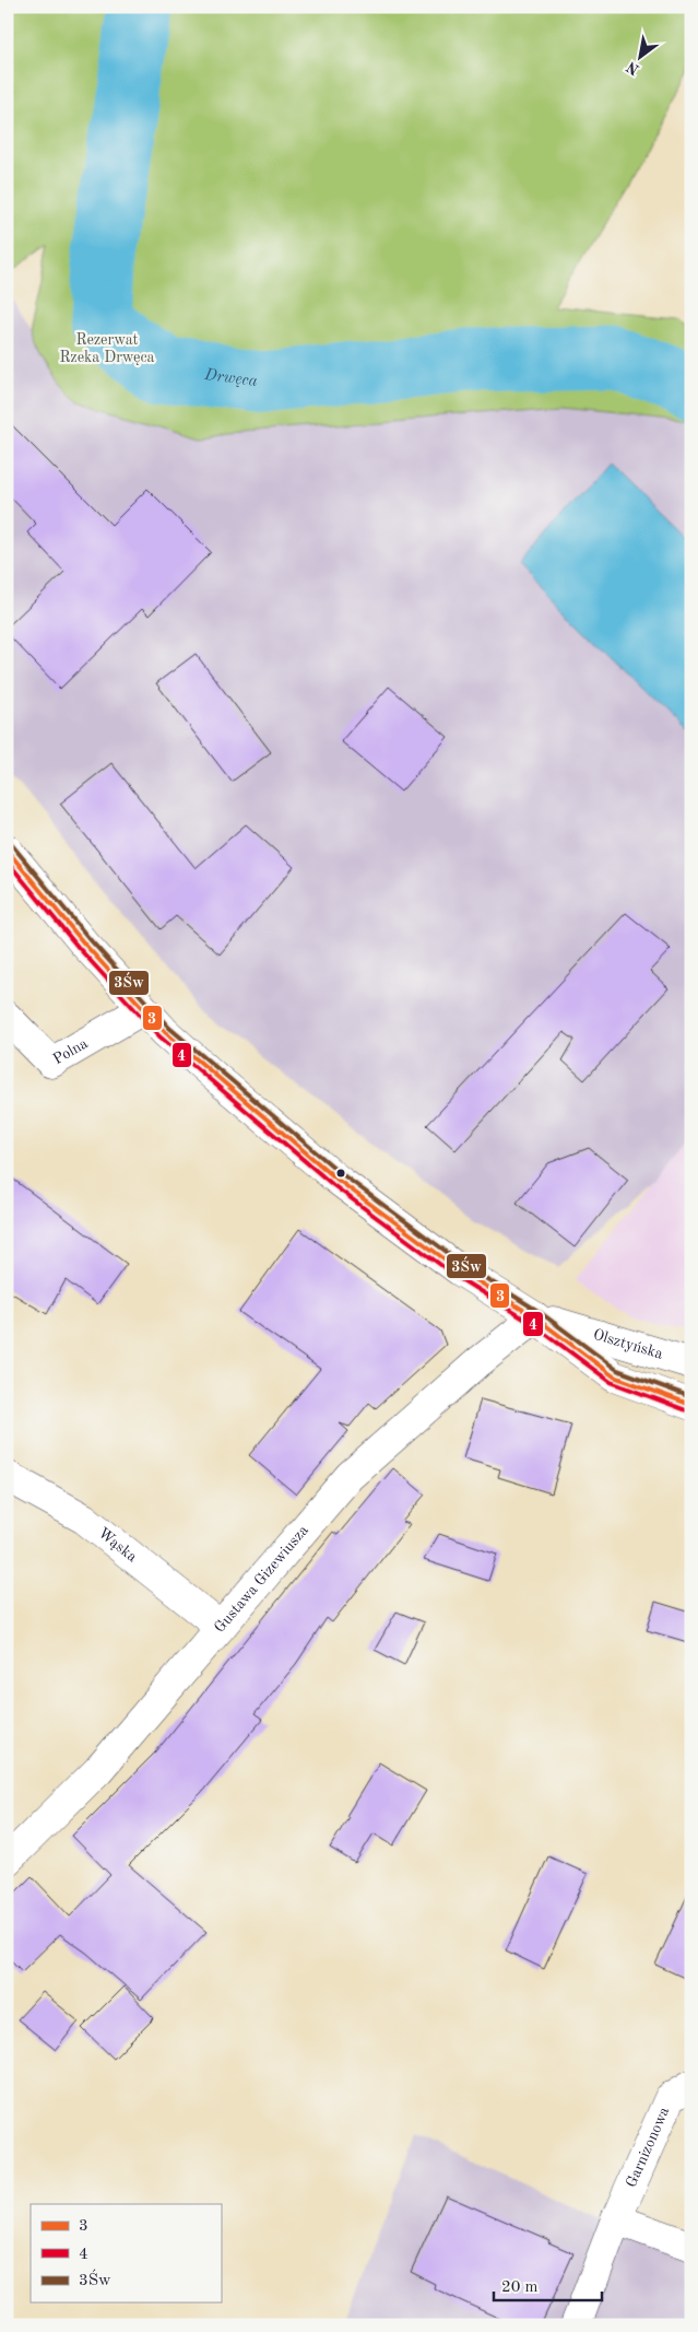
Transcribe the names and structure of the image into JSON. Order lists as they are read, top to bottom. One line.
{"streets":{"street":["Polna","Olsztyńska","Wąska","Gustawa Gizewiusza","Garnizonowa"]},"crossings":[["Polna","Olsztyńska"],["Olsztyńska","Gustawa Gizewiusza"],["Wąska","Gustawa Gizewiusza"]],"water":["Drwęca"],"parks":["Rezerwat Rzeka Drwęca"],"lines":["transit line 3Św","transit line 3","transit line 4"],"legend":["3","4","3Św"],"scale_bar":"20 m","north":"bottom left"}
